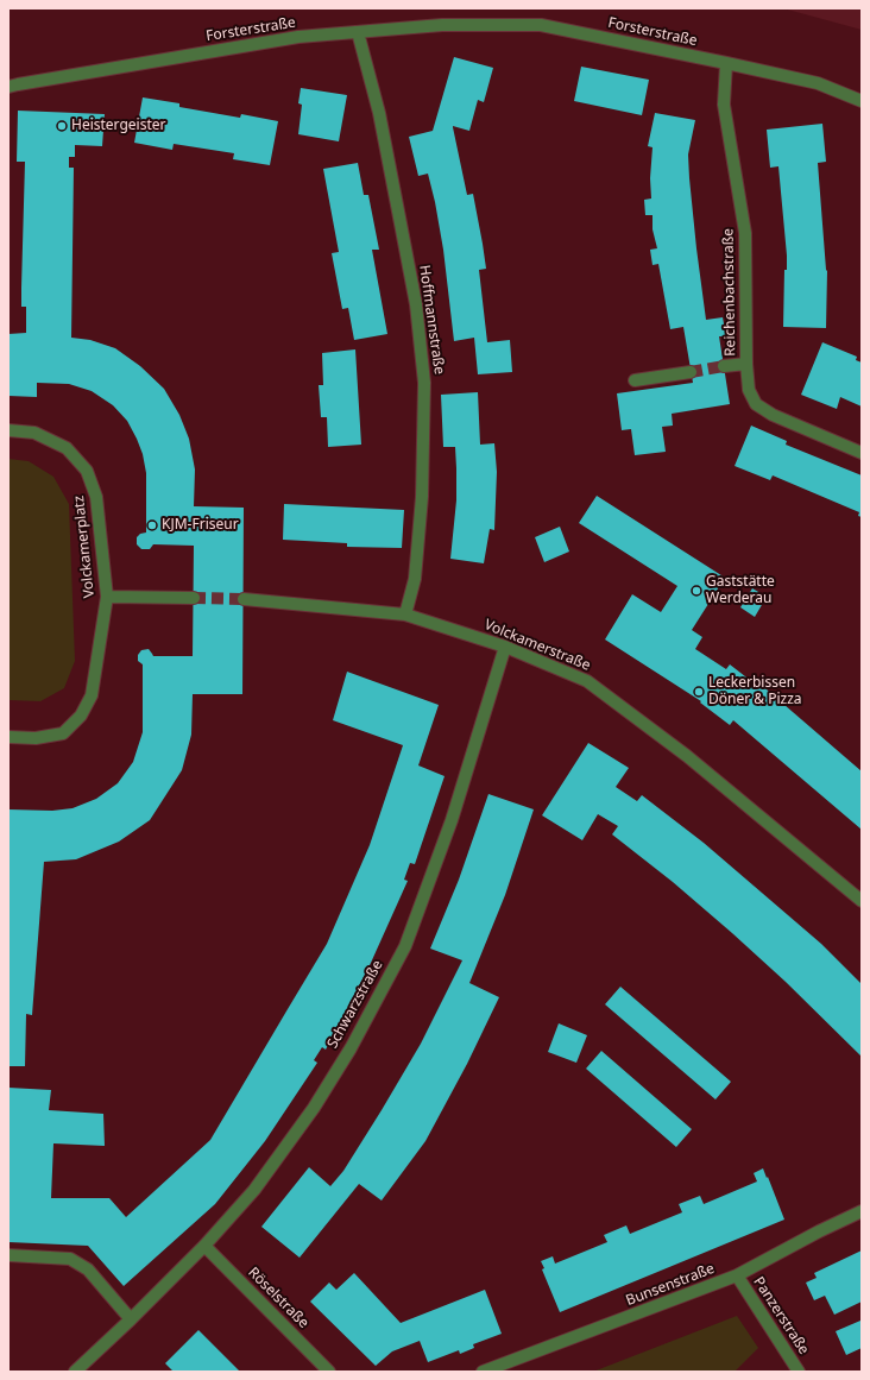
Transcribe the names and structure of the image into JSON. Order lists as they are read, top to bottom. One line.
{"streets":{"street":["Forsterstraße","Reichenbachstraße","Hoffmannstraße","Volckamerplatz","Volckamerstraße","Schwarzstraße","Bunsenstraße","Röselstraße","Panzerstraße"]},"crossings":[["Forsterstraße","Reichenbachstraße"],["Forsterstraße","Hoffmannstraße"],["Hoffmannstraße","Volckamerstraße"],["Volckamerstraße","Schwarzstraße"],["Schwarzstraße","Röselstraße"],["Bunsenstraße","Panzerstraße"]],"places":["Heistergeister","KJM-Friseur","Gaststätte Werderau","Leckerbissen Döner & Pizza"]}
